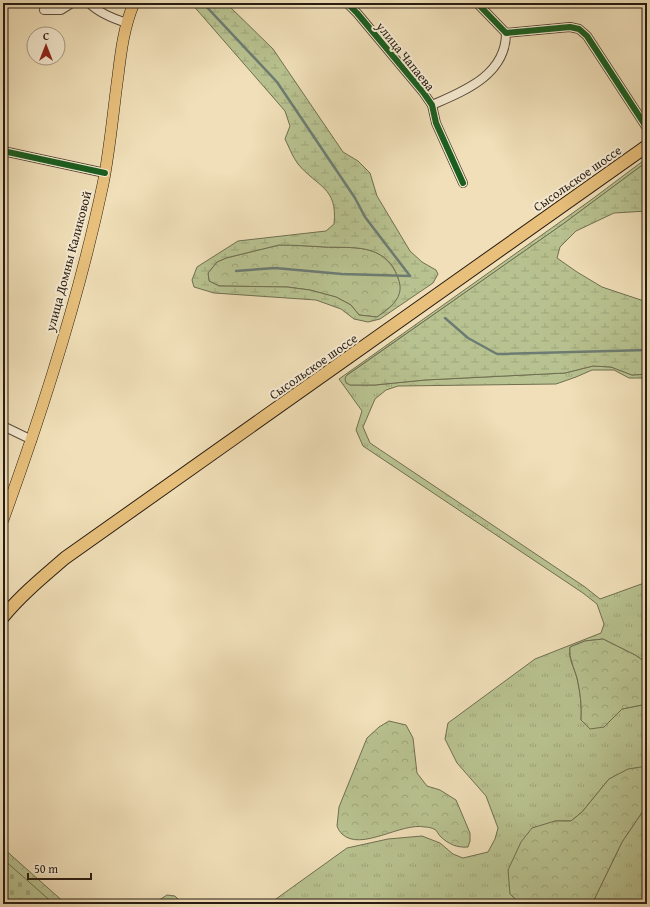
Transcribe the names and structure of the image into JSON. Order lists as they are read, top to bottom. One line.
{"streets":{"highway":["Сысольское шоссе"],"main road":["улица Домны Каликовой"],"street":["улица Чапаева"]},"scale_bar":"50 m","north":"top"}
